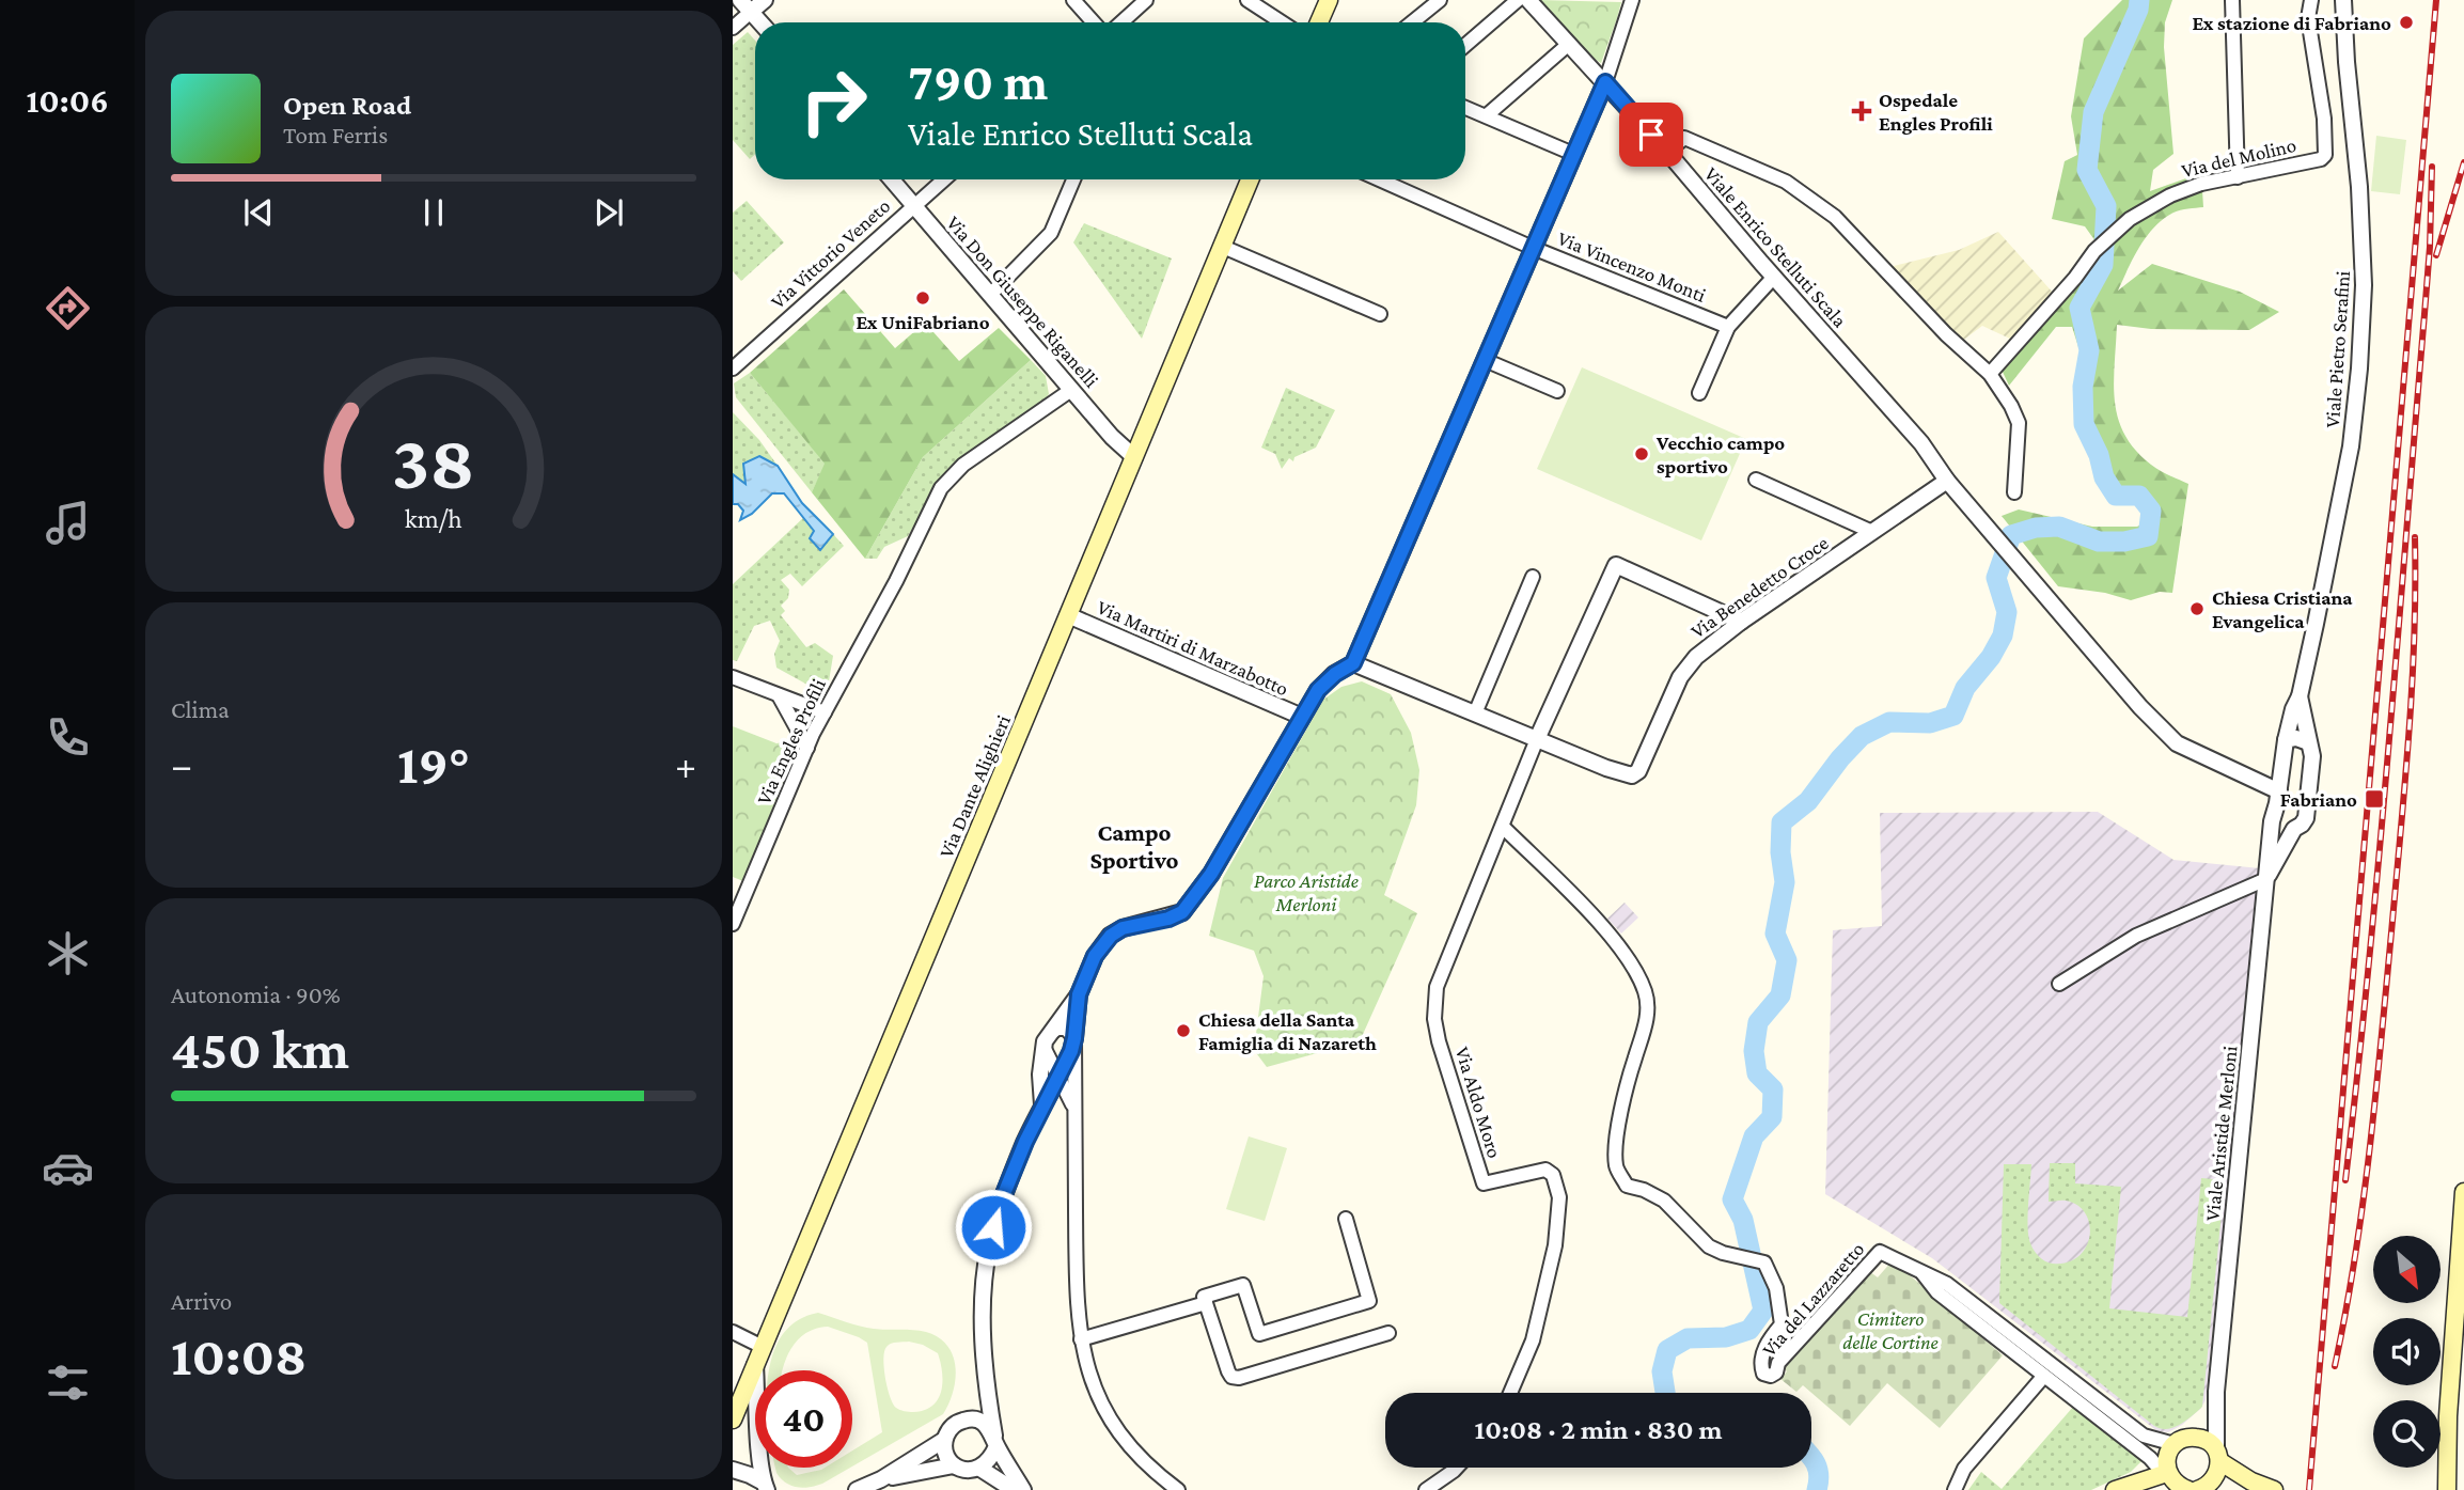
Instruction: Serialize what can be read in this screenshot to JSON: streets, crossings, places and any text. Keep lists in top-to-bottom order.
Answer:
{
  "streets": {
    "main road": ["Via Dante Alighieri"],
    "street": [
      "Via del Molino",
      "Viale Enrico Stelluti Scala",
      "Via Vittorio Veneto",
      "Via Vincenzo Monti",
      "Via Don Giuseppe Riganelli",
      "Viale Pietro Serafini",
      "Via Benedetto Croce",
      "Via Martiri di Marzabotto",
      "Via Engles Profili",
      "Via Aldo Moro",
      "Viale Aristide Merloni",
      "Via del Lazzaretto"
    ]
  },
  "crossings": [
    ["Viale Enrico Stelluti Scala", "Via Benedetto Croce"],
    ["Via Vittorio Veneto", "Via Don Giuseppe Riganelli"],
    ["Via Don Giuseppe Riganelli", "Via Engles Profili"],
    ["Via Don Giuseppe Riganelli", "Via Dante Alighieri"],
    ["Viale Pietro Serafini", "Viale Aristide Merloni"],
    ["Via Benedetto Croce", "Via Aldo Moro"],
    ["Via Martiri di Marzabotto", "Via Dante Alighieri"],
    ["Via Aldo Moro", "Via del Lazzaretto"]
  ],
  "districts": ["Campo Sportivo"],
  "parks": ["Parco Aristide Merloni", "Cimitero delle Cortine"],
  "places": {
    "other": [
      "Ex stazione di Fabriano",
      "Ex UniFabriano",
      "Vecchio campo sportivo",
      "Chiesa Cristiana Evangelica",
      "Chiesa della Santa Famiglia di Nazareth"
    ],
    "health": ["Ospedale Engles Profili"],
    "transit": ["Fabriano"]
  },
  "north": "bottom right",
  "page": {
    "tabs": "10:06",
    "turn": ["790 m", "Viale Enrico Stelluti Scala"],
    "song": ["Open Road", "Tom Ferris"],
    "tile": [
      "Clima",
      ["Autonomia · 90%", "450 km"],
      ["Arrivo", "10:08"]
    ],
    "heat": ["−", "19°", "+"],
    "limit": "40",
    "trip": "10:08 · 2 min · 830 m",
    "gauge": ["38", "km/h"]
  }
}
